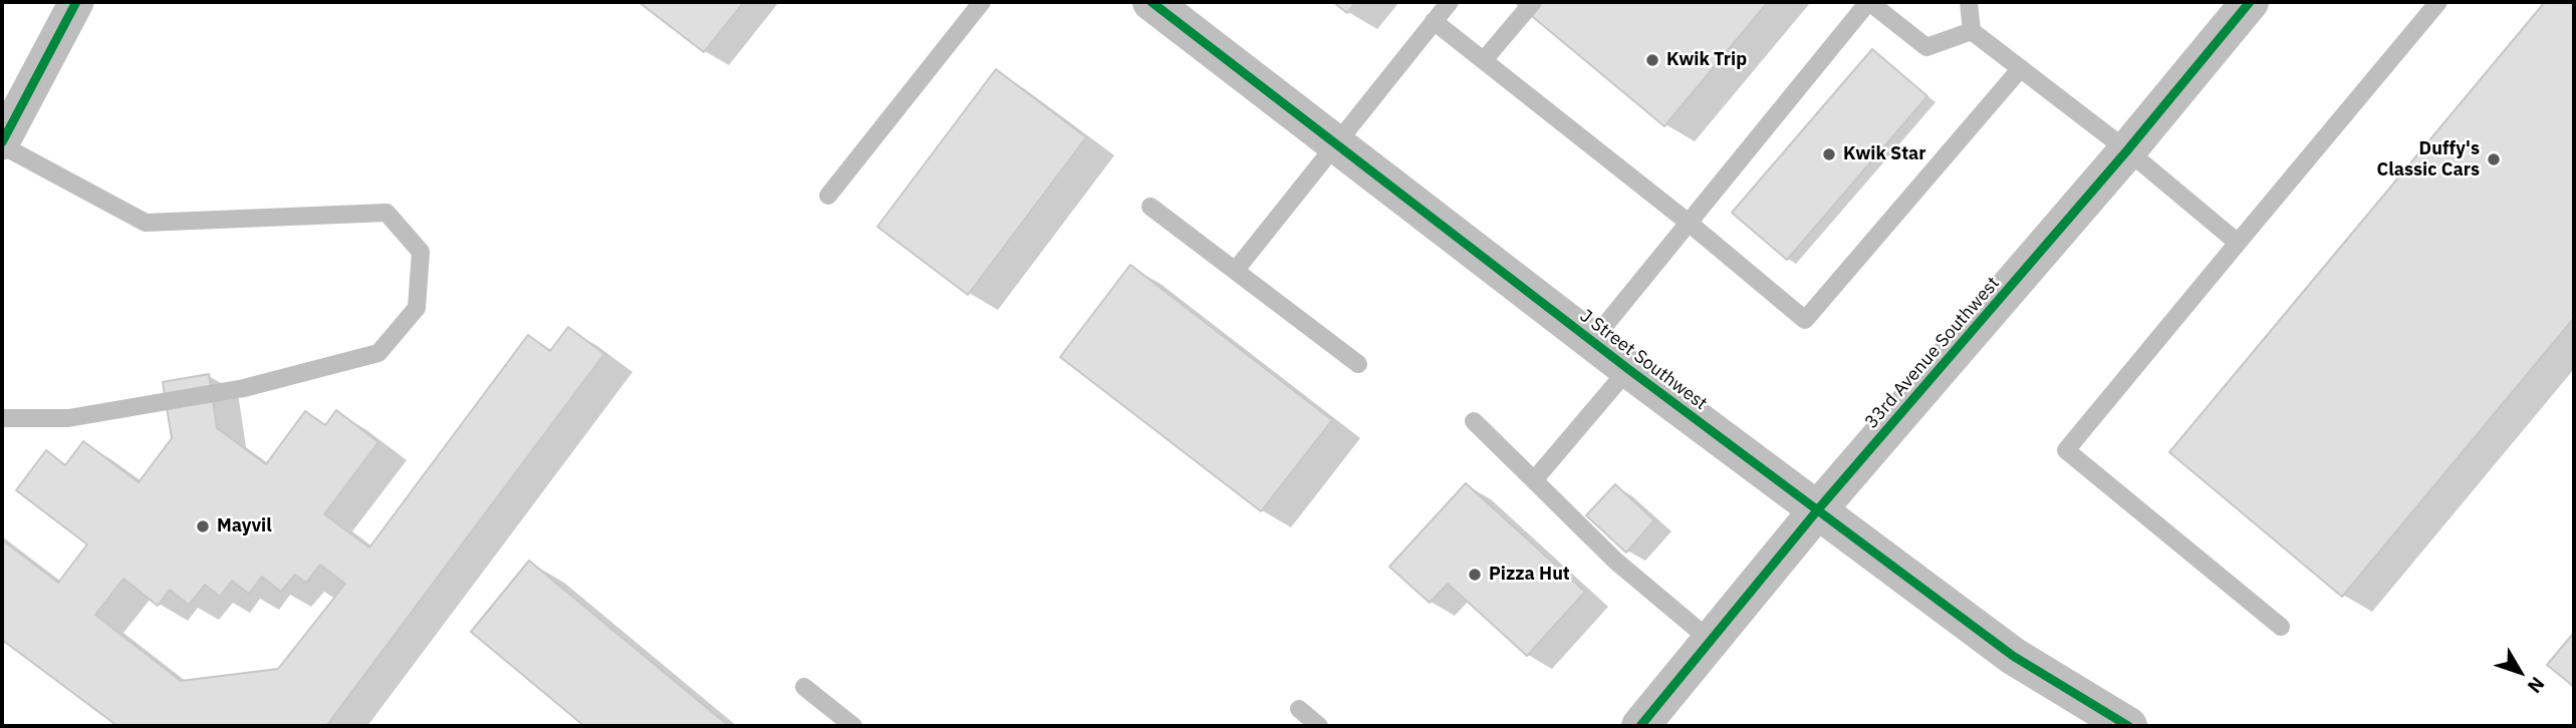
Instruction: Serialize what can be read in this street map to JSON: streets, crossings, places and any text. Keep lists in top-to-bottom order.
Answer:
{
  "streets": {
    "street": ["33rd Avenue Southwest", "J Street Southwest"]
  },
  "crossings": [
    ["33rd Avenue Southwest", "J Street Southwest"]
  ],
  "places": [
    "Kwik Trip",
    "Kwik Star",
    "Duffy's Classic Cars",
    "Mayvil",
    "Pizza Hut"
  ],
  "north": "bottom right"
}
